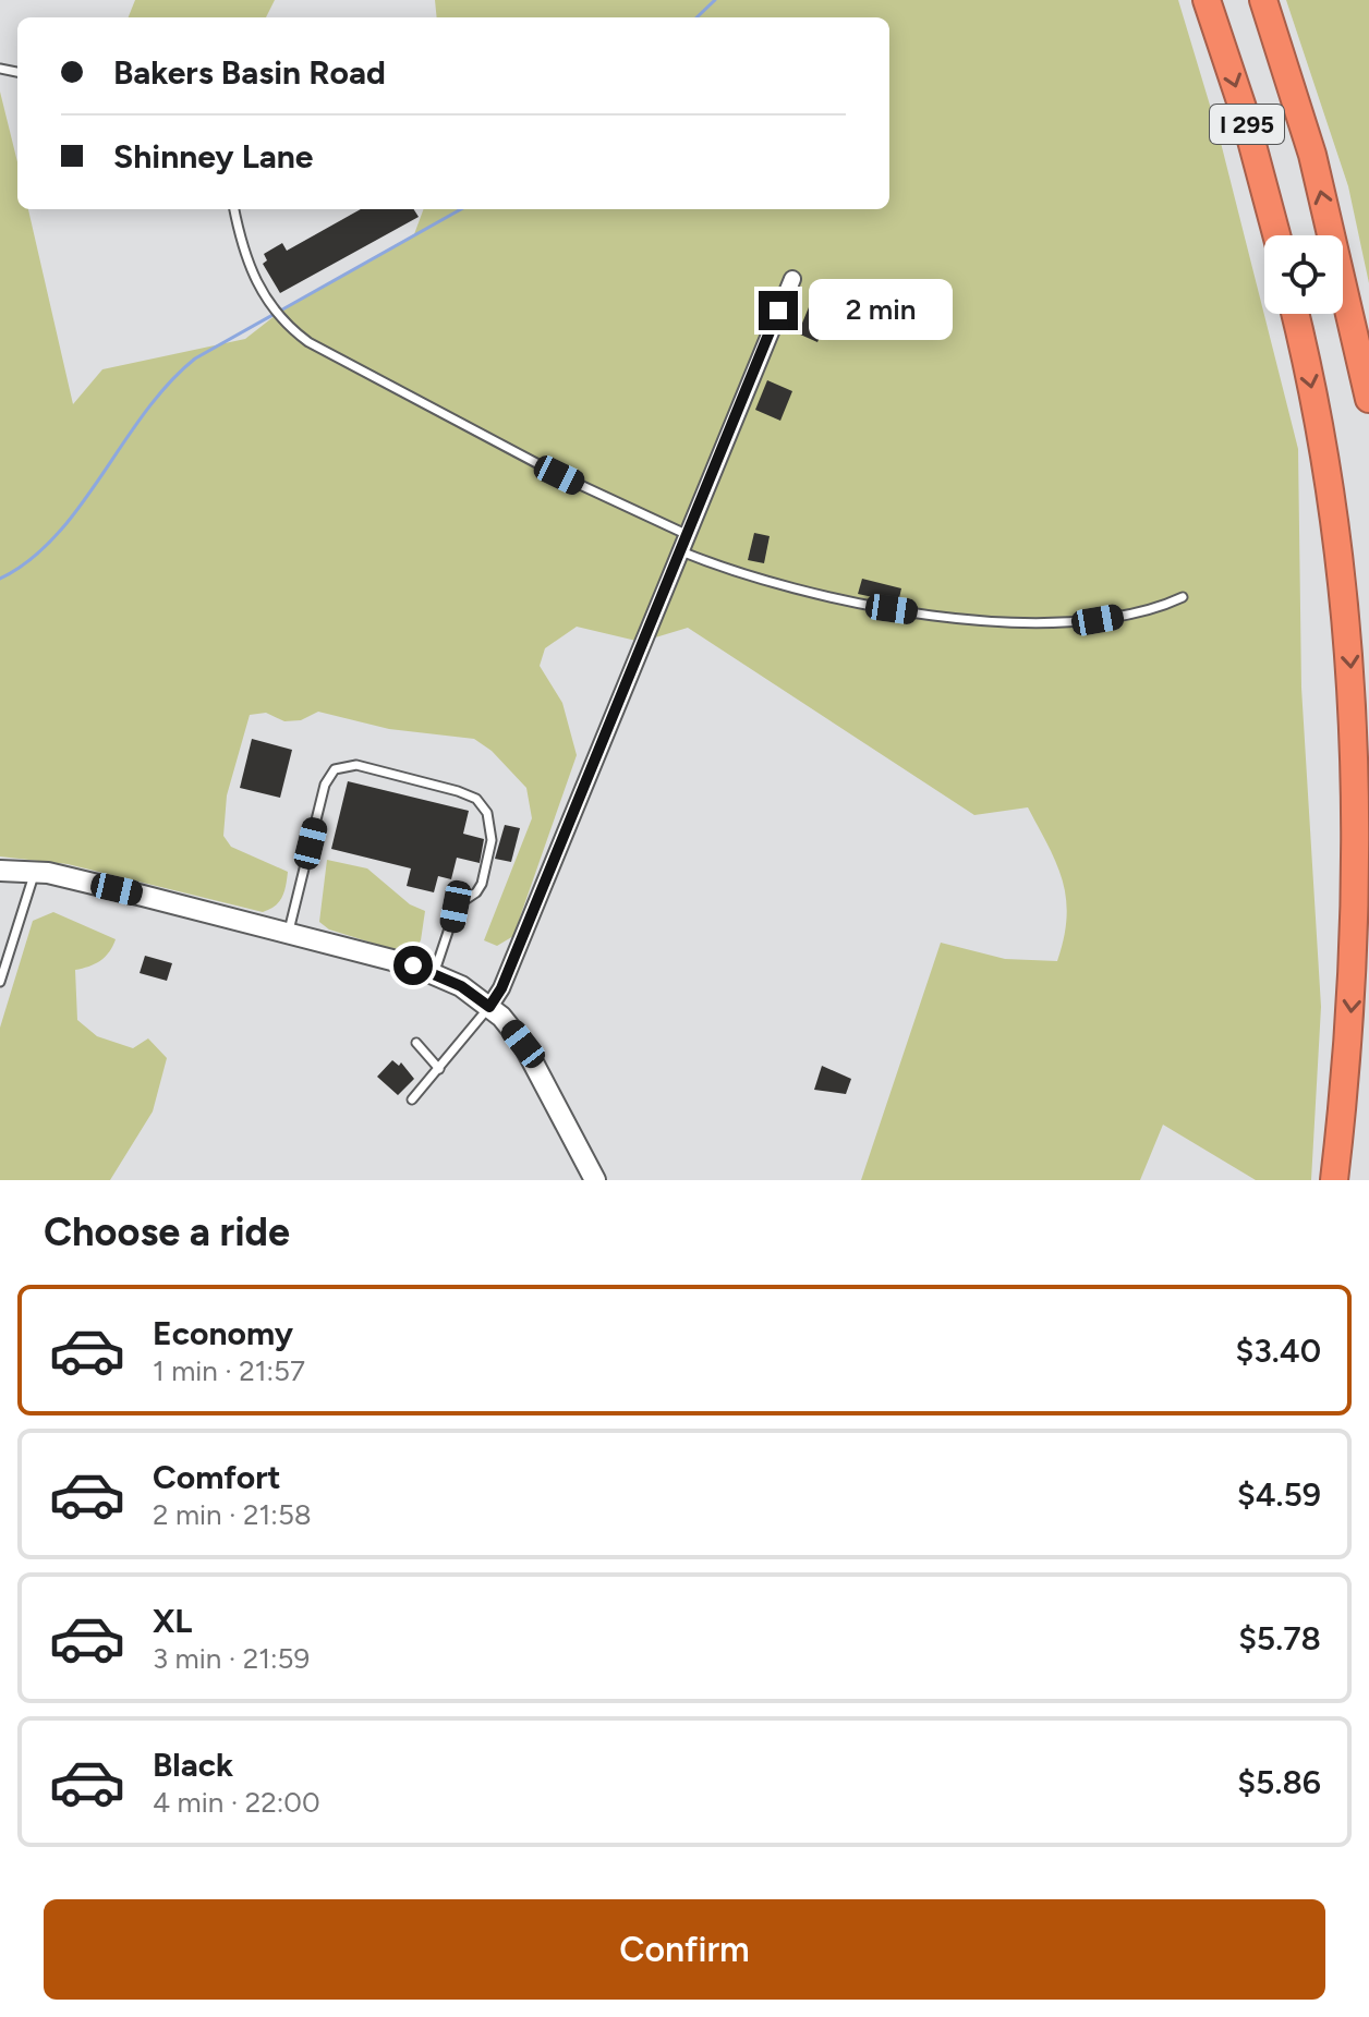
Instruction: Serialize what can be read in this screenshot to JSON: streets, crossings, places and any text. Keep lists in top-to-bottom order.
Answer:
{
  "streets": {
    "highway": ["I 295"]
  },
  "page": {
    "banner": ["Bakers Basin Road", "Shinney Lane"],
    "bubble": "2 min",
    "heading": "Choose a ride",
    "list": [
      {
        "name": "Economy",
        "note": "1 min · 21:57",
        "value": "$3.40"
      },
      {
        "name": "Comfort",
        "note": "2 min · 21:58",
        "value": "$4.59"
      },
      {
        "name": "XL",
        "note": "3 min · 21:59",
        "value": "$5.78"
      },
      {
        "name": "Black",
        "note": "4 min · 22:00",
        "value": "$5.86"
      }
    ],
    "buttons": "Confirm"
  }
}
